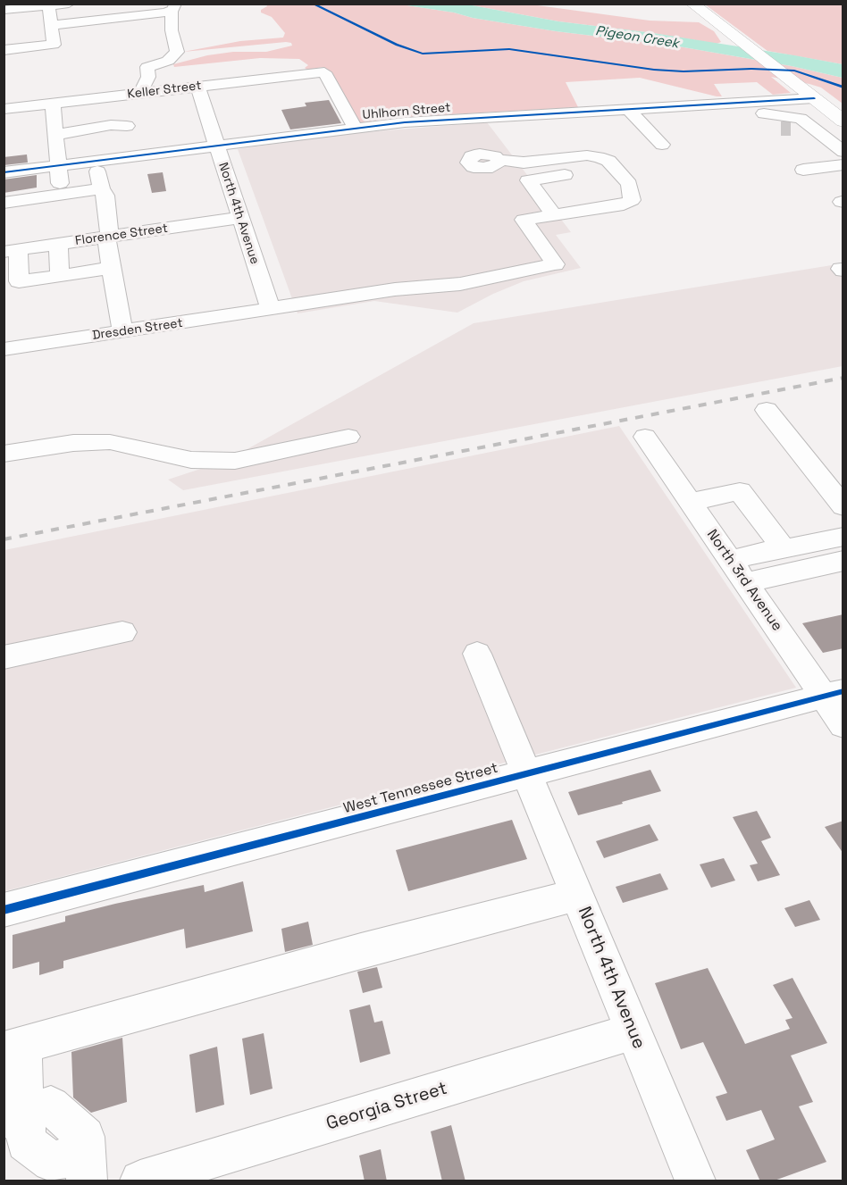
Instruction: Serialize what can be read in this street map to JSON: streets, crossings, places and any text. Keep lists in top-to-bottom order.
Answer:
{
  "streets": {
    "street": [
      "Keller Street",
      "Uhlhorn Street",
      "North 4th Avenue",
      "Florence Street",
      "Dresden Street",
      "North 3rd Avenue",
      "West Tennessee Street",
      "Georgia Street"
    ]
  },
  "crossings": [
    ["Keller Street", "Uhlhorn Street"],
    ["Keller Street", "North 4th Avenue"],
    ["Uhlhorn Street", "North 4th Avenue"],
    ["North 4th Avenue", "Florence Street"],
    ["North 4th Avenue", "Dresden Street"],
    ["North 4th Avenue", "West Tennessee Street"],
    ["North 4th Avenue", "Georgia Street"],
    ["North 3rd Avenue", "West Tennessee Street"]
  ],
  "water": ["Pigeon Creek"]
}
